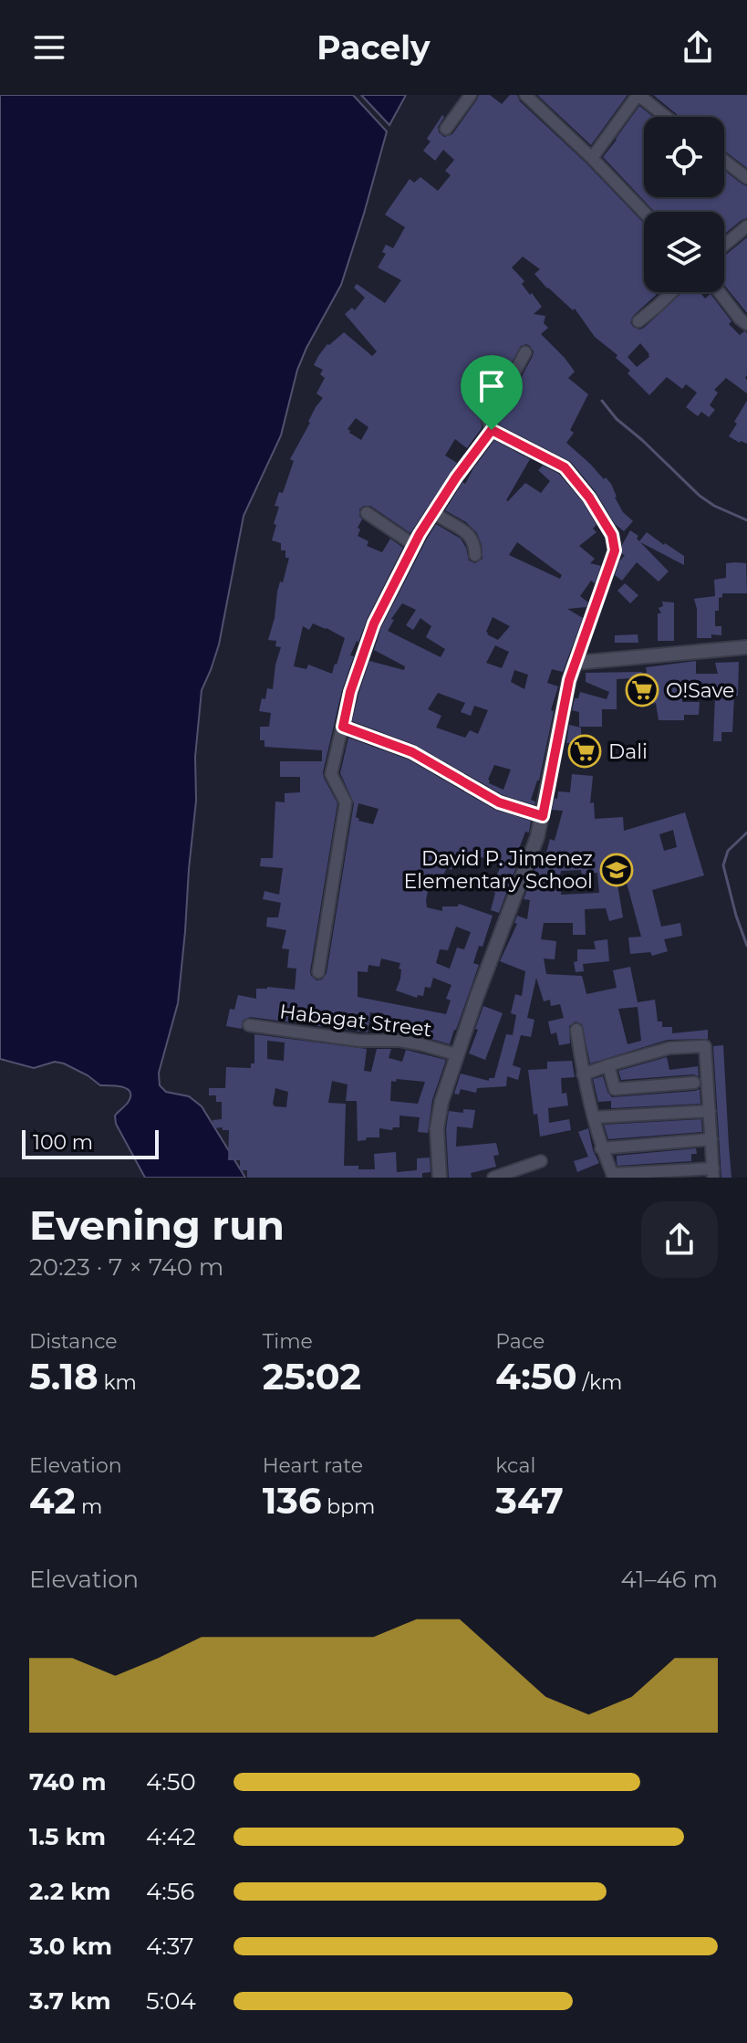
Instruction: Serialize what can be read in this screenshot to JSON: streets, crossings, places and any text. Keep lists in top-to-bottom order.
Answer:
{
  "streets": {
    "street": ["Habagat Street"]
  },
  "places": {
    "supermarket": ["O!Save", "Dali"],
    "school or university": ["David P. Jimenez Elementary School"]
  },
  "scale_bar": "100 m",
  "page": {
    "header": "Pacely",
    "scale": "100 m",
    "heading": ["Evening run", "20:23 · 7 × 740 m"],
    "stats": [
      ["Distance", "5.18 km"],
      ["Time", "25:02"],
      ["Pace", "4:50 /km"],
      ["Elevation", "42 m"],
      ["Heart rate", "136 bpm"],
      ["kcal", "347"]
    ],
    "chart": ["Elevation", "41–46 m"],
    "list": [
      {
        "name": "740 m",
        "note": "4:50"
      },
      {
        "name": "1.5 km",
        "note": "4:42"
      },
      {
        "name": "2.2 km",
        "note": "4:56"
      },
      {
        "name": "3.0 km",
        "note": "4:37"
      },
      {
        "name": "3.7 km",
        "note": "5:04"
      }
    ]
  }
}
